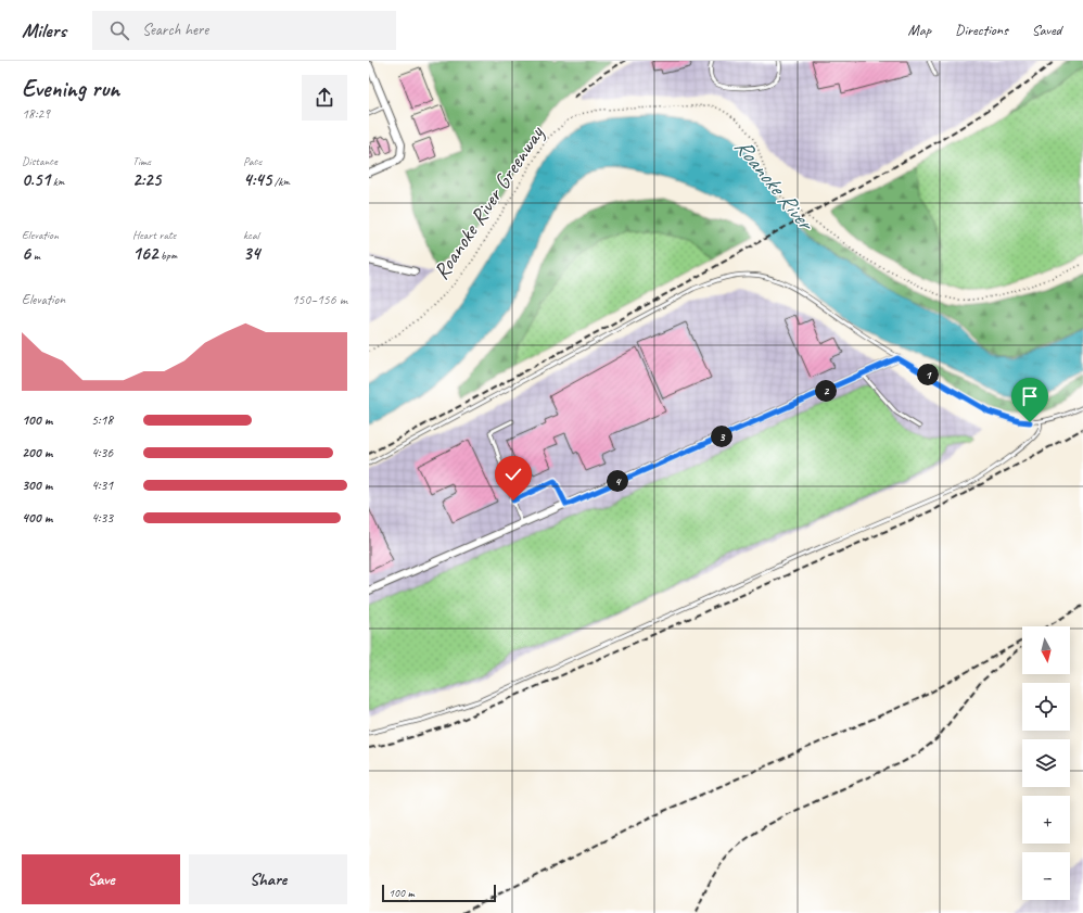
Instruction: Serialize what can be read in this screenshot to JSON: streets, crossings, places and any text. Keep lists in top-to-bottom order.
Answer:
{
  "streets": {
    "path": ["Roanoke River Greenway"]
  },
  "water": ["Roanoke River"],
  "scale_bar": "100 m",
  "north": "bottom",
  "page": {
    "header": "Milers",
    "search": "Search here",
    "nav": ["Map", "Directions", "Saved"],
    "heading": ["Evening run", "18:29"],
    "stats": [
      ["Distance", "0.51 km"],
      ["Time", "2:25"],
      ["Pace", "4:45 /km"],
      ["Elevation", "6 m"],
      ["Heart rate", "162 bpm"],
      ["kcal", "34"]
    ],
    "chart": ["Elevation", "150–156 m"],
    "pins": [
      "1",
      "2",
      "3",
      "4"
    ],
    "list": [
      {
        "name": "100 m",
        "note": "5:18"
      },
      {
        "name": "200 m",
        "note": "4:36"
      },
      {
        "name": "300 m",
        "note": "4:31"
      },
      {
        "name": "400 m",
        "note": "4:33"
      }
    ],
    "map_buttons": ["+", "−"],
    "buttons": ["Save", "Share"],
    "scale": "100 m"
  }
}
